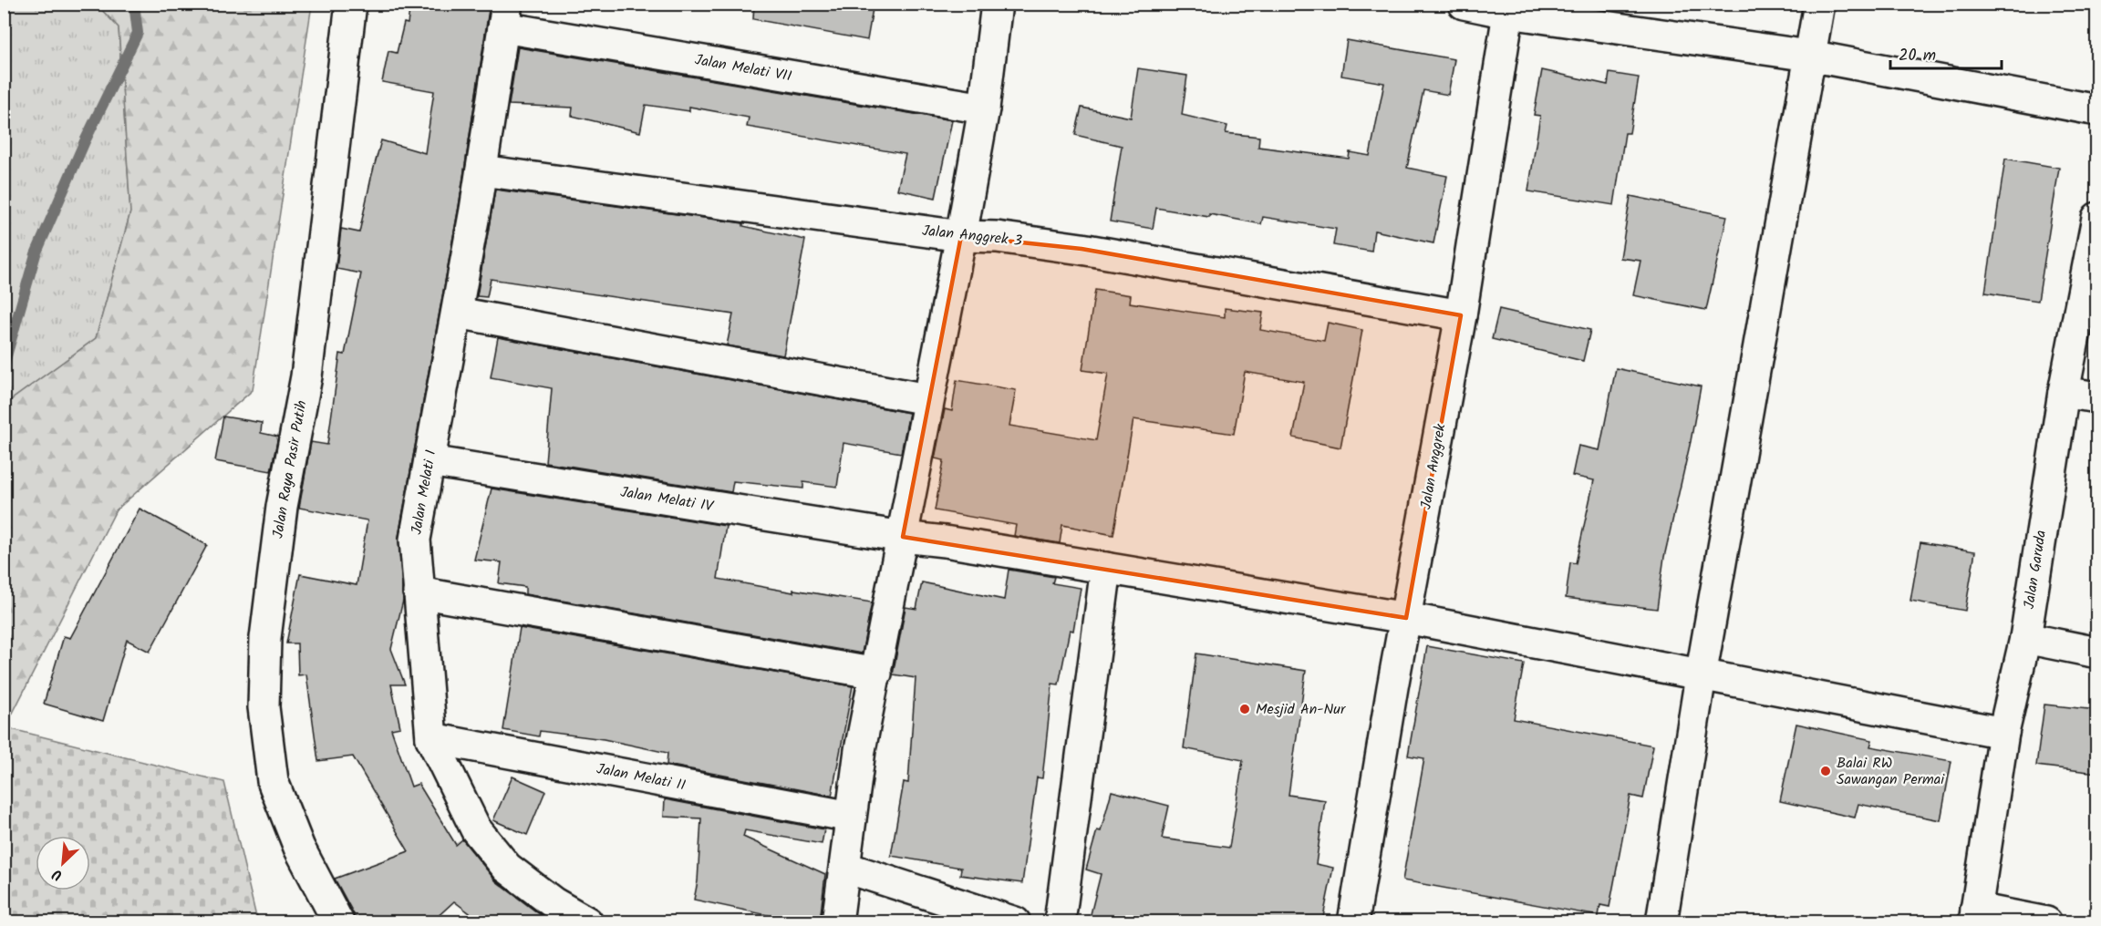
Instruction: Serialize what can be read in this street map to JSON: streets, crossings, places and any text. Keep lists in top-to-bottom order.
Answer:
{
  "streets": {
    "street": [
      "Jalan Melati VII",
      "Jalan Anggrek 3",
      "Jalan Anggrek",
      "Jalan Raya Pasir Putih",
      "Jalan Melati I",
      "Jalan Melati IV",
      "Jalan Garuda",
      "Jalan Melati II"
    ]
  },
  "crossings": [
    ["Jalan Melati VII", "Jalan Melati I"],
    ["Jalan Anggrek 3", "Jalan Anggrek"],
    ["Jalan Anggrek 3", "Jalan Melati I"],
    ["Jalan Anggrek", "Jalan Melati IV"],
    ["Jalan Melati I", "Jalan Melati IV"],
    ["Jalan Melati I", "Jalan Melati II"],
    ["Jalan Melati IV", "Jalan Garuda"]
  ],
  "places": ["Mesjid An-Nur", "Balai RW Sawangan Permai"],
  "scale_bar": "20 m",
  "north": "bottom left"
}
